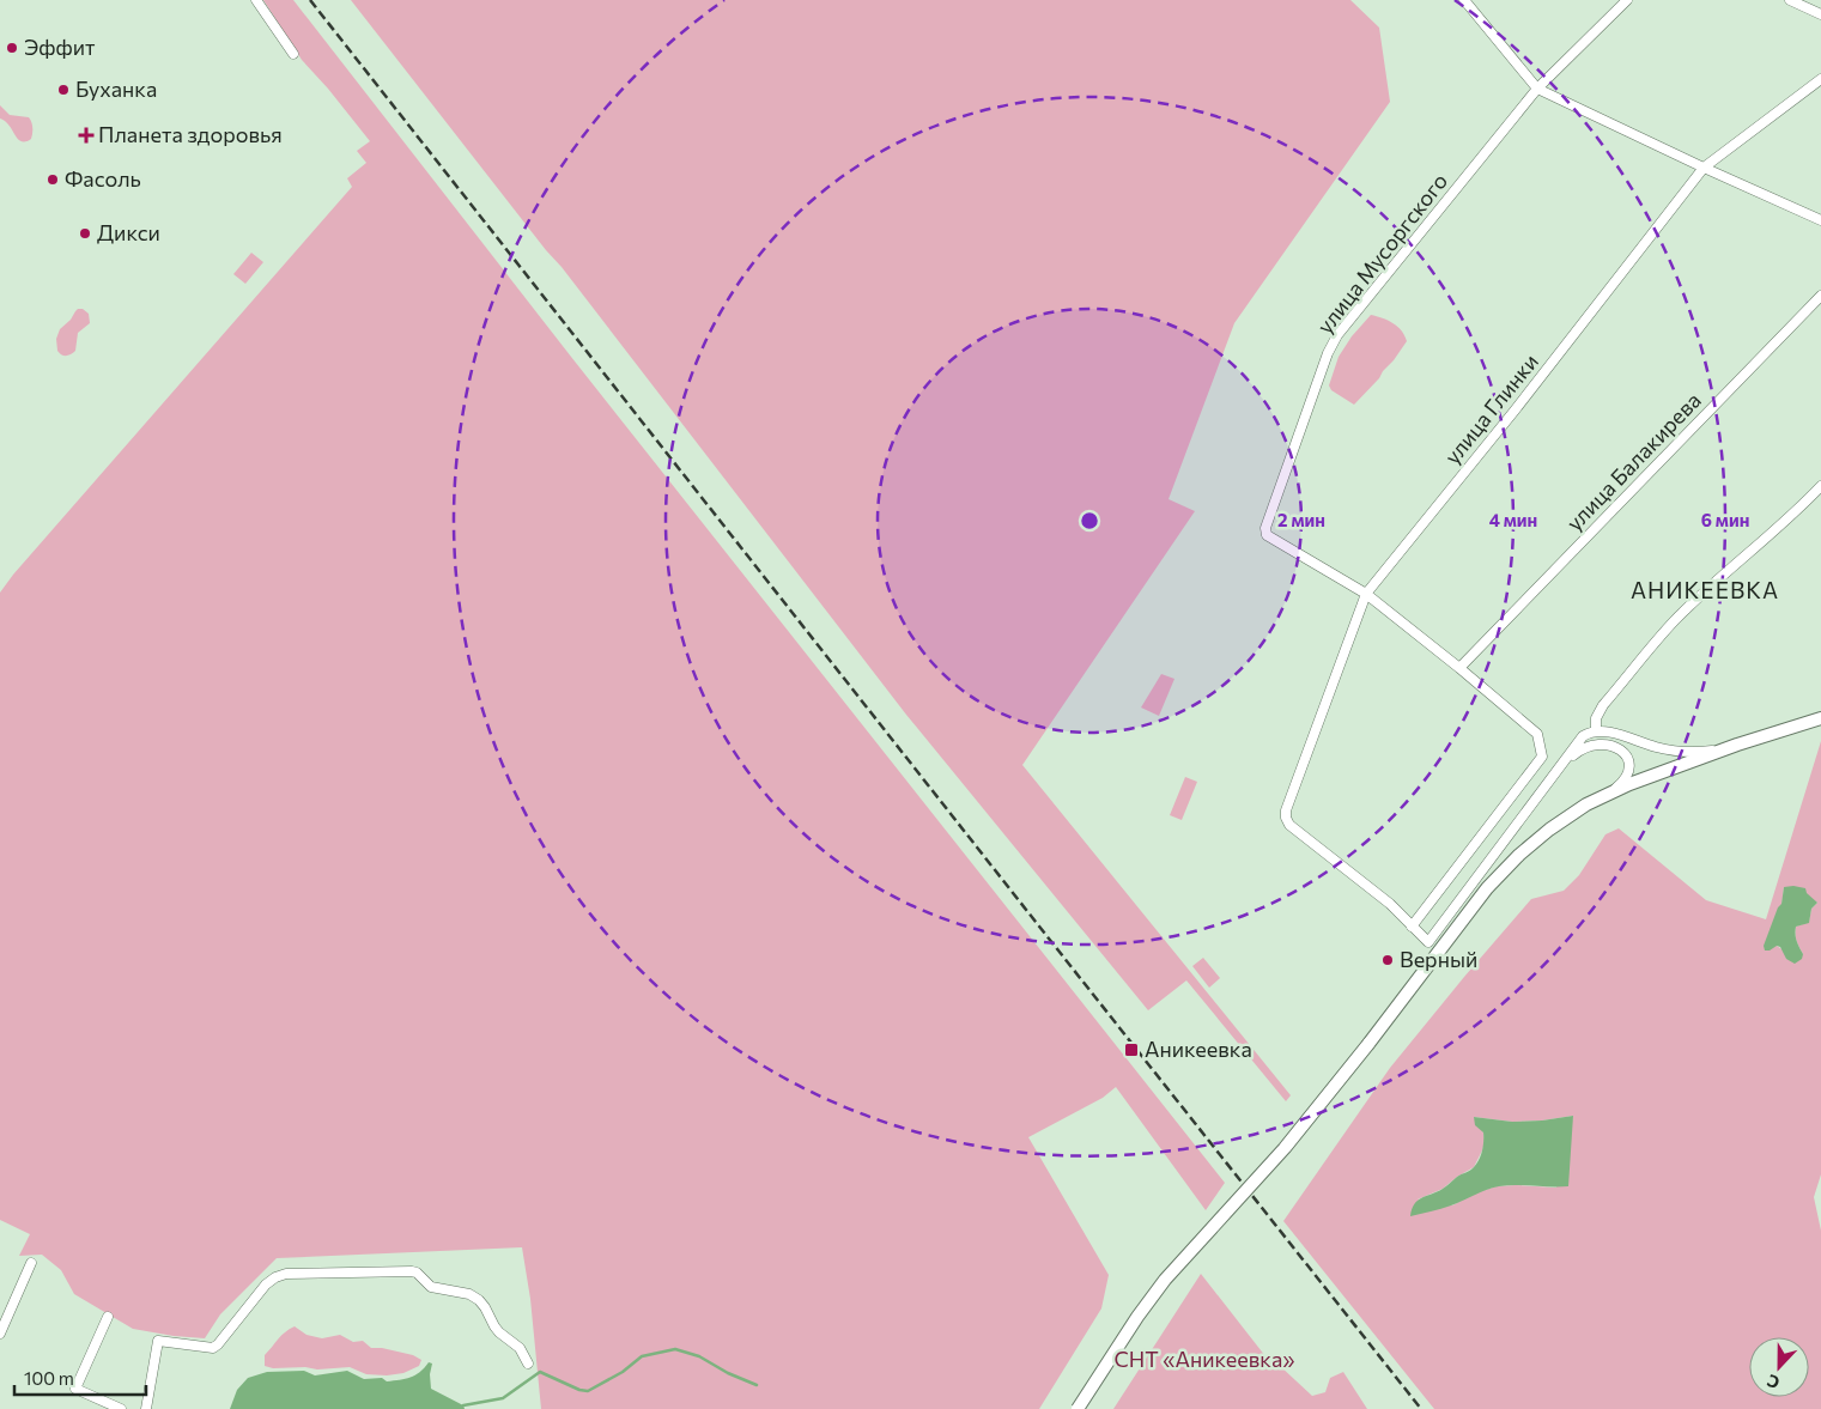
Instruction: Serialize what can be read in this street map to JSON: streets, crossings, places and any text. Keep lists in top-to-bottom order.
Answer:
{
  "streets": {
    "street": ["улица Мусоргского", "улица Глинки", "улица Балакирева"]
  },
  "crossings": [
    ["улица Мусоргского", "улица Глинки"]
  ],
  "districts": ["АНИКЕЕВКА"],
  "parks": ["СНТ «Аникеевка»"],
  "places": {
    "other": [
      "Эффит",
      "Буханка",
      "Фасоль",
      "Дикси",
      "Верный"
    ],
    "health": ["Планета здоровья"],
    "transit": ["Аникеевка"]
  },
  "scale_bar": "100 m",
  "north": "bottom",
  "rings": ["2 мин", "4 мин", "6 мин"]
}
